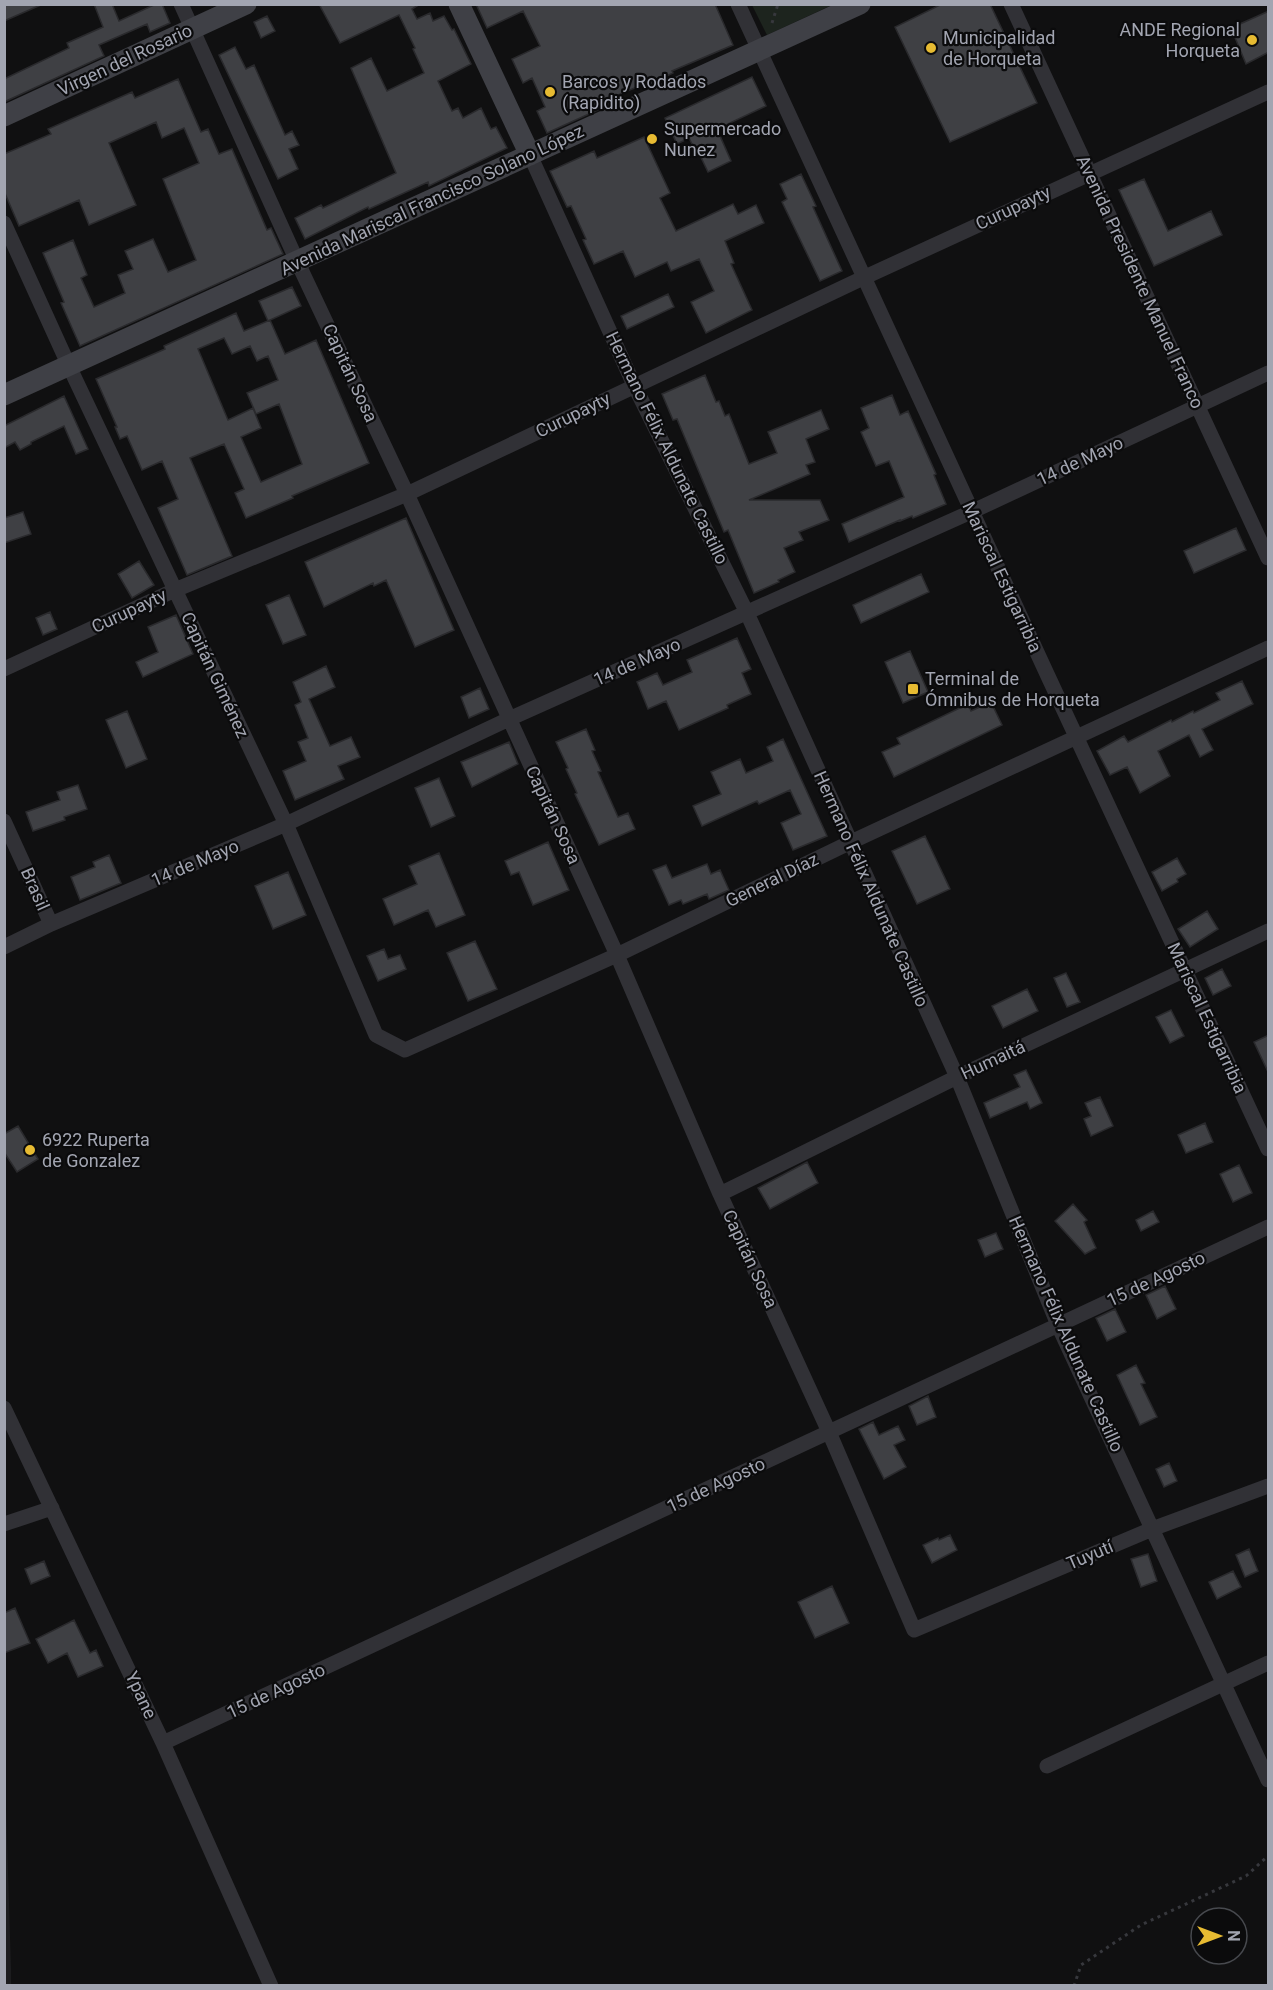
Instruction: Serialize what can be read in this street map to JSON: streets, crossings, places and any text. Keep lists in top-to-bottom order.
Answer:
{
  "streets": {
    "main road": ["Virgen del Rosario", "Avenida Mariscal Francisco Solano López", "Hermano Félix Aldunate Castillo"],
    "street": [
      "Curupayty",
      "Avenida Presidente Manuel Franco",
      "Capitán Sosa",
      "14 de Mayo",
      "Mariscal Estigarribia",
      "Capitán Giménez",
      "General Díaz",
      "Brasil",
      "Humaitá",
      "15 de Agosto",
      "Tuyutí",
      "Ypane"
    ]
  },
  "crossings": [
    ["Virgen del Rosario", "Capitán Sosa"],
    ["Avenida Mariscal Francisco Solano López", "Capitán Sosa"],
    ["Avenida Mariscal Francisco Solano López", "Hermano Félix Aldunate Castillo"],
    ["Avenida Mariscal Francisco Solano López", "Mariscal Estigarribia"],
    ["Avenida Mariscal Francisco Solano López", "Capitán Giménez"],
    ["Curupayty", "Avenida Presidente Manuel Franco"],
    ["Curupayty", "Capitán Sosa"],
    ["Curupayty", "Hermano Félix Aldunate Castillo"],
    ["Curupayty", "Mariscal Estigarribia"],
    ["Curupayty", "Capitán Giménez"],
    ["Avenida Presidente Manuel Franco", "14 de Mayo"],
    ["Capitán Sosa", "14 de Mayo"],
    ["Capitán Sosa", "General Díaz"],
    ["Capitán Sosa", "Humaitá"],
    ["Capitán Sosa", "15 de Agosto"],
    ["Capitán Sosa", "Tuyutí"],
    ["Hermano Félix Aldunate Castillo", "14 de Mayo"],
    ["Hermano Félix Aldunate Castillo", "General Díaz"],
    ["Hermano Félix Aldunate Castillo", "Humaitá"],
    ["Hermano Félix Aldunate Castillo", "15 de Agosto"],
    ["Hermano Félix Aldunate Castillo", "Tuyutí"],
    ["14 de Mayo", "Mariscal Estigarribia"],
    ["14 de Mayo", "Capitán Giménez"],
    ["14 de Mayo", "Brasil"],
    ["Mariscal Estigarribia", "General Díaz"],
    ["Mariscal Estigarribia", "Humaitá"],
    ["Capitán Giménez", "General Díaz"],
    ["15 de Agosto", "Ypane"]
  ],
  "places": {
    "other": [
      "ANDE Regional Horqueta",
      "Municipalidad de Horqueta",
      "Barcos y Rodados (Rapidito)",
      "Supermercado Nunez",
      "6922 Ruperta de Gonzalez"
    ],
    "transit": ["Terminal de Ómnibus de Horqueta"]
  },
  "north": "right"
}
